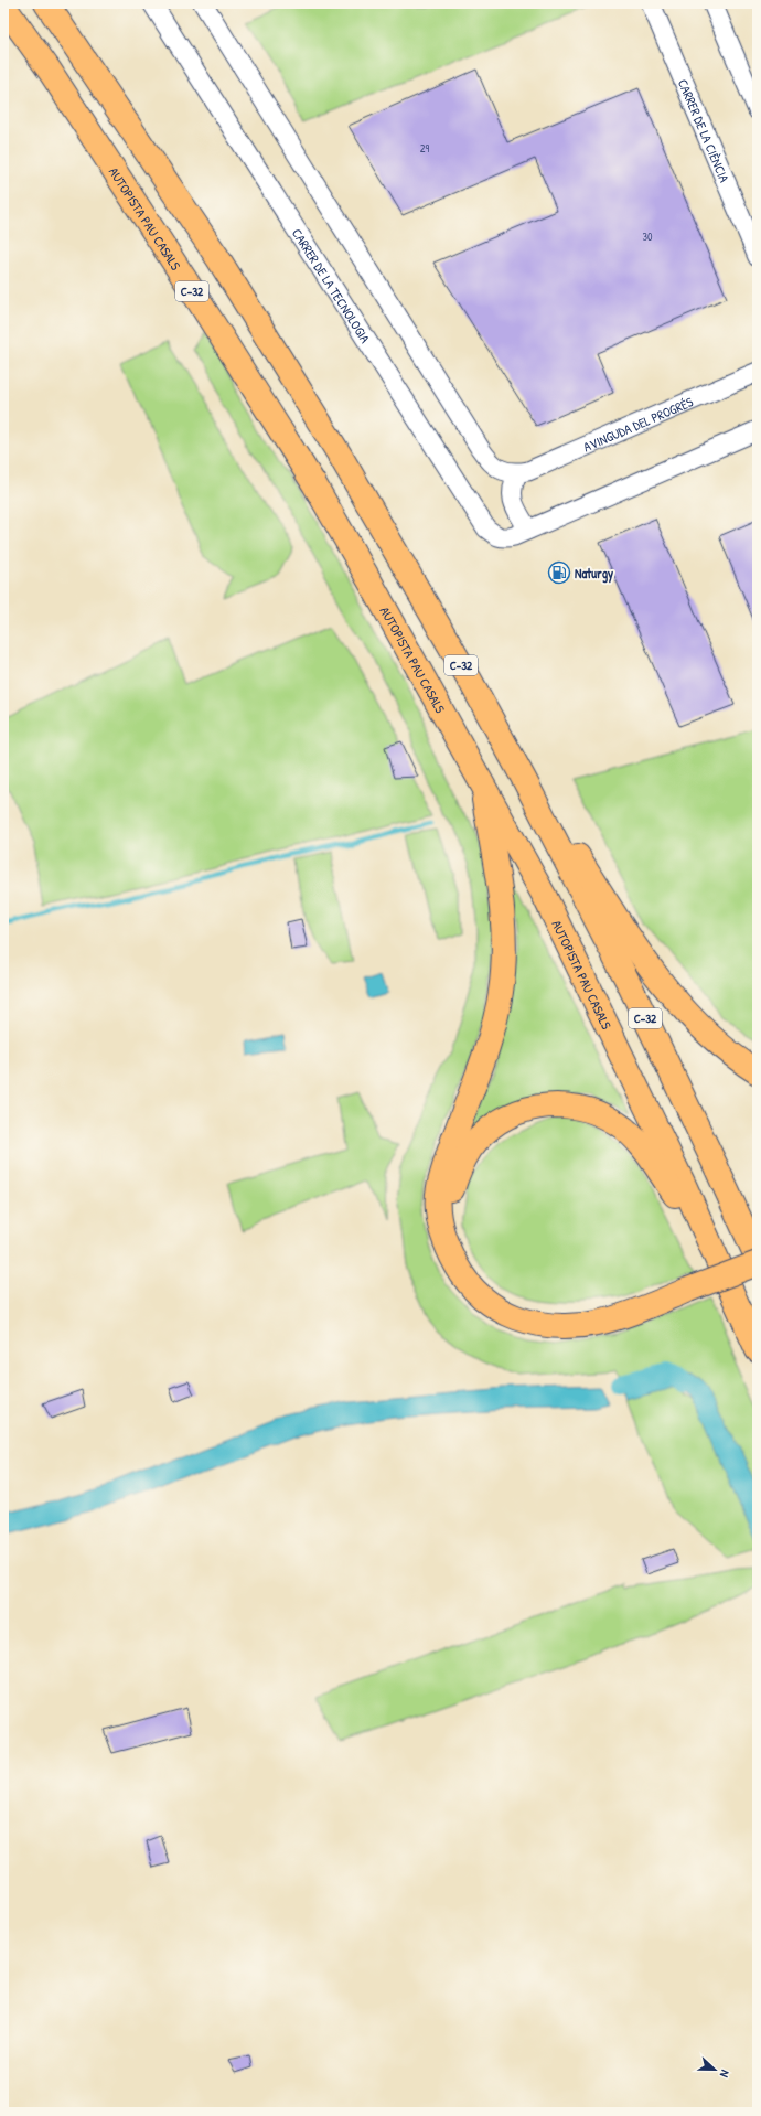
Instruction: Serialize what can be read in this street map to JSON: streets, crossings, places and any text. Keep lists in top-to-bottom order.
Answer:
{
  "streets": {
    "highway": ["AUTOPISTA PAU CASALS", "C-32"],
    "street": ["CARRER DE LA CIÈNCIA", "CARRER DE LA TECNOLOGIA", "AVINGUDA DEL PROGRÉS"]
  },
  "places": {
    "fuel station": ["Naturgy"]
  },
  "house_numbers": ["29", "30"],
  "north": "right"
}
